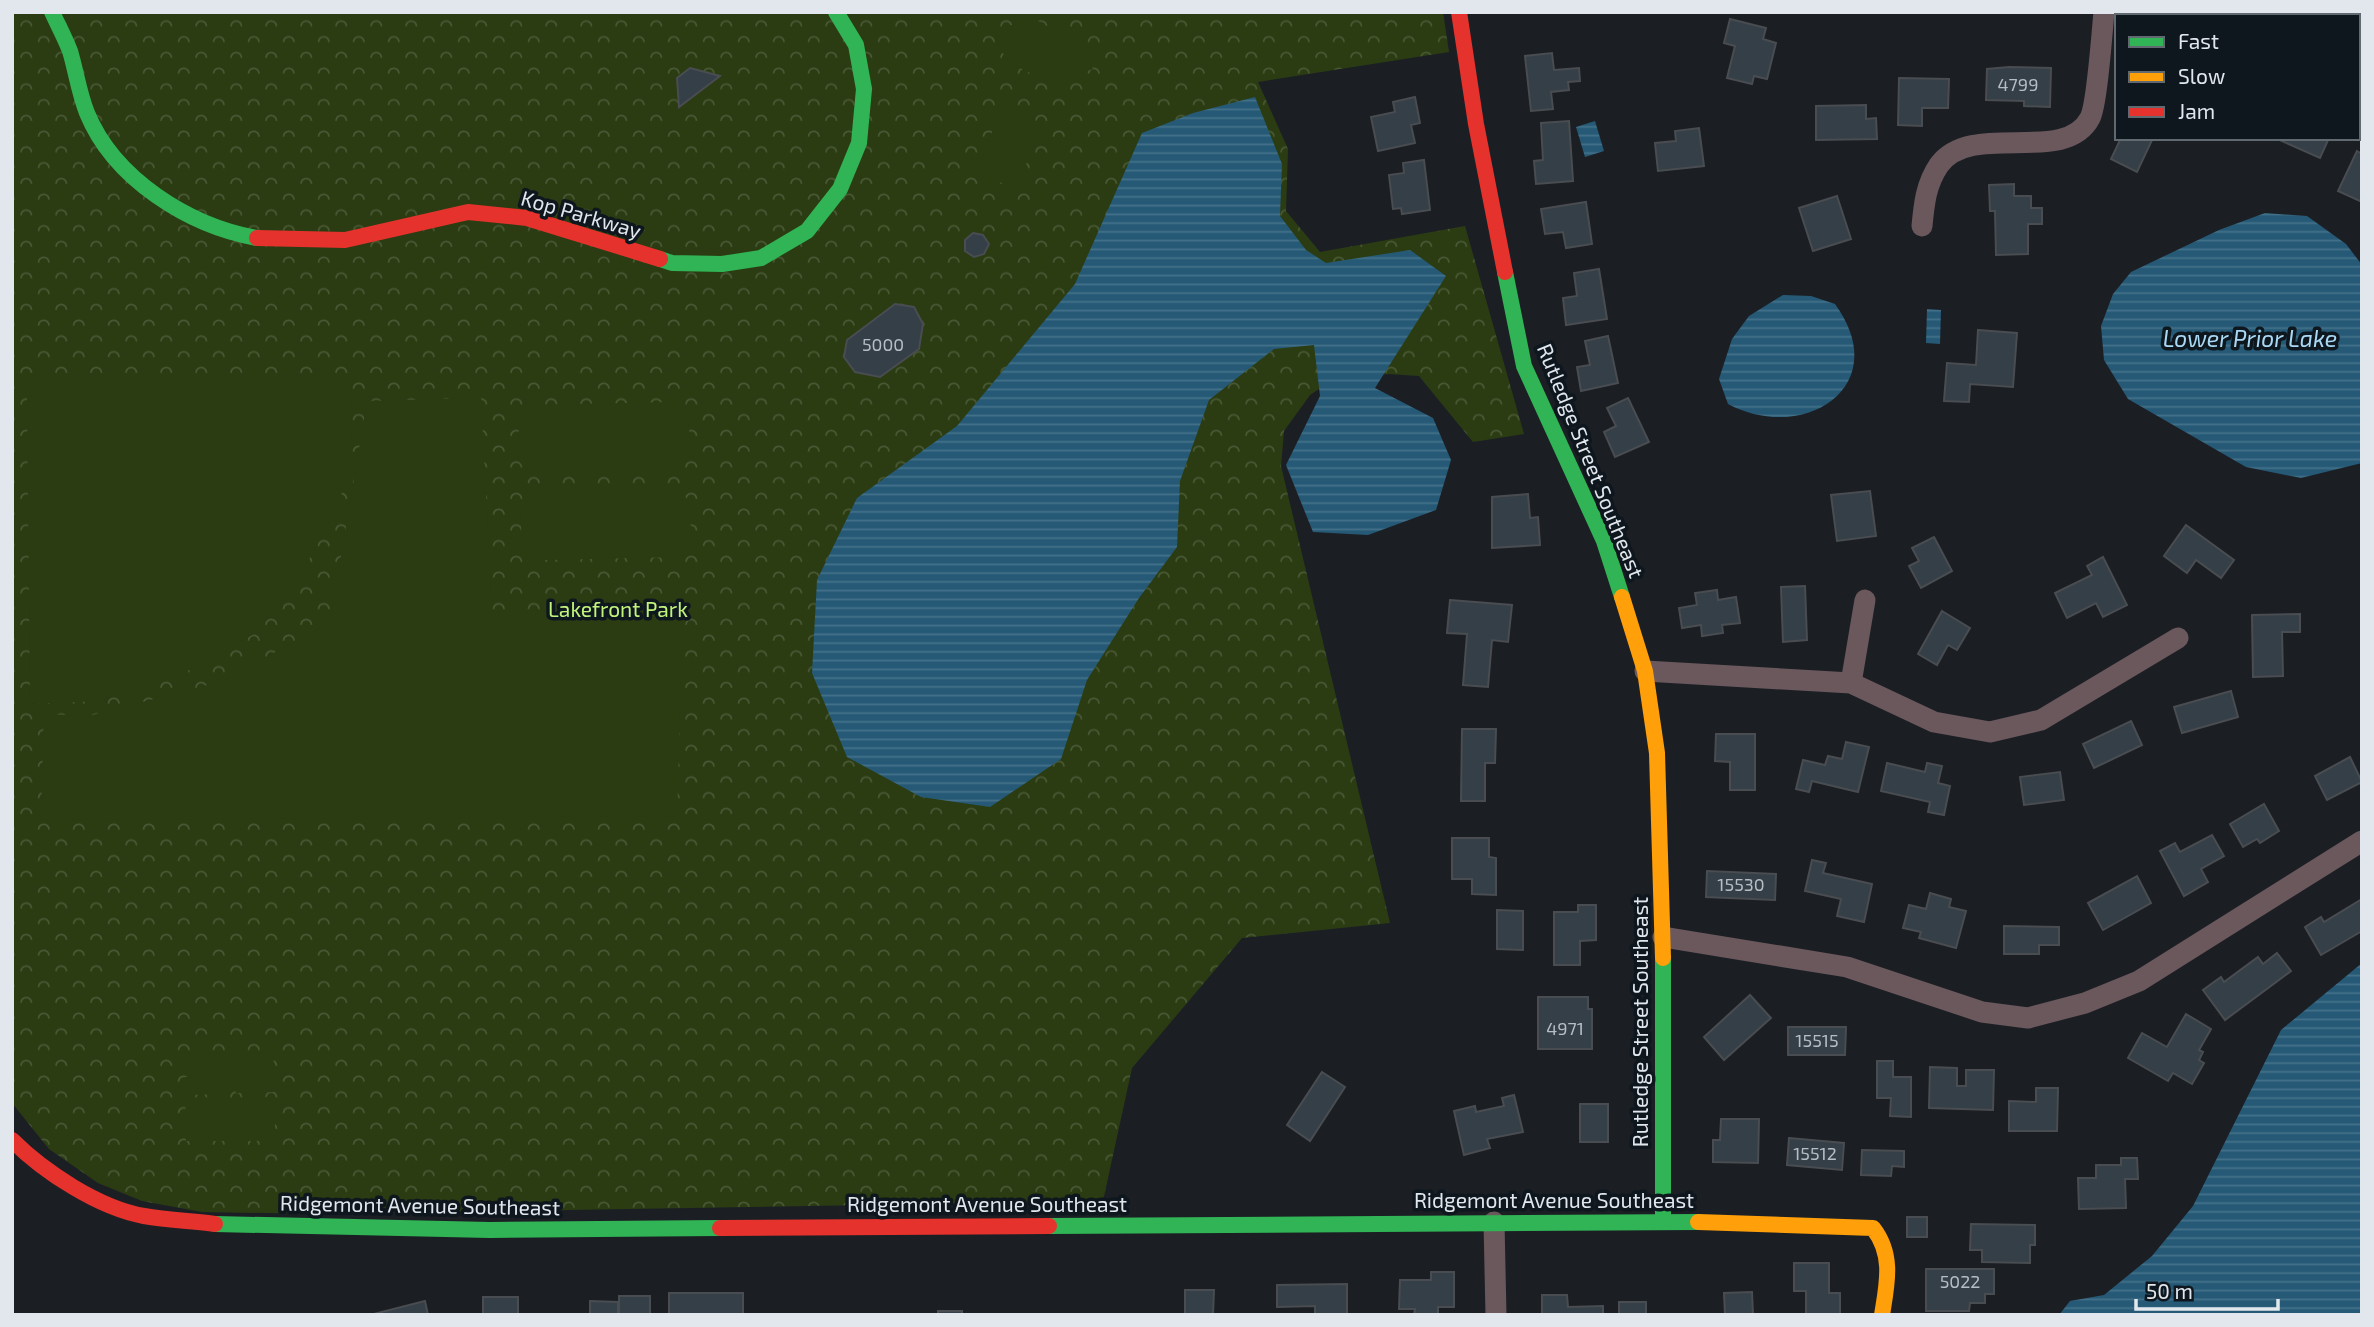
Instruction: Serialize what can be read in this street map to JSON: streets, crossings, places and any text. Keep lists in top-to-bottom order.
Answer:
{
  "streets": {
    "street": ["Kop Parkway", "Rutledge Street Southeast", "Ridgemont Avenue Southeast"]
  },
  "crossings": [
    ["Rutledge Street Southeast", "Ridgemont Avenue Southeast"]
  ],
  "water": ["Lower Prior Lake"],
  "parks": ["Lakefront Park"],
  "house_numbers": [
    "4799",
    "5000",
    "15530",
    "4971",
    "15515",
    "15512",
    "5022"
  ],
  "legend": ["Fast", "Slow", "Jam"],
  "scale_bar": "50 m"
}
